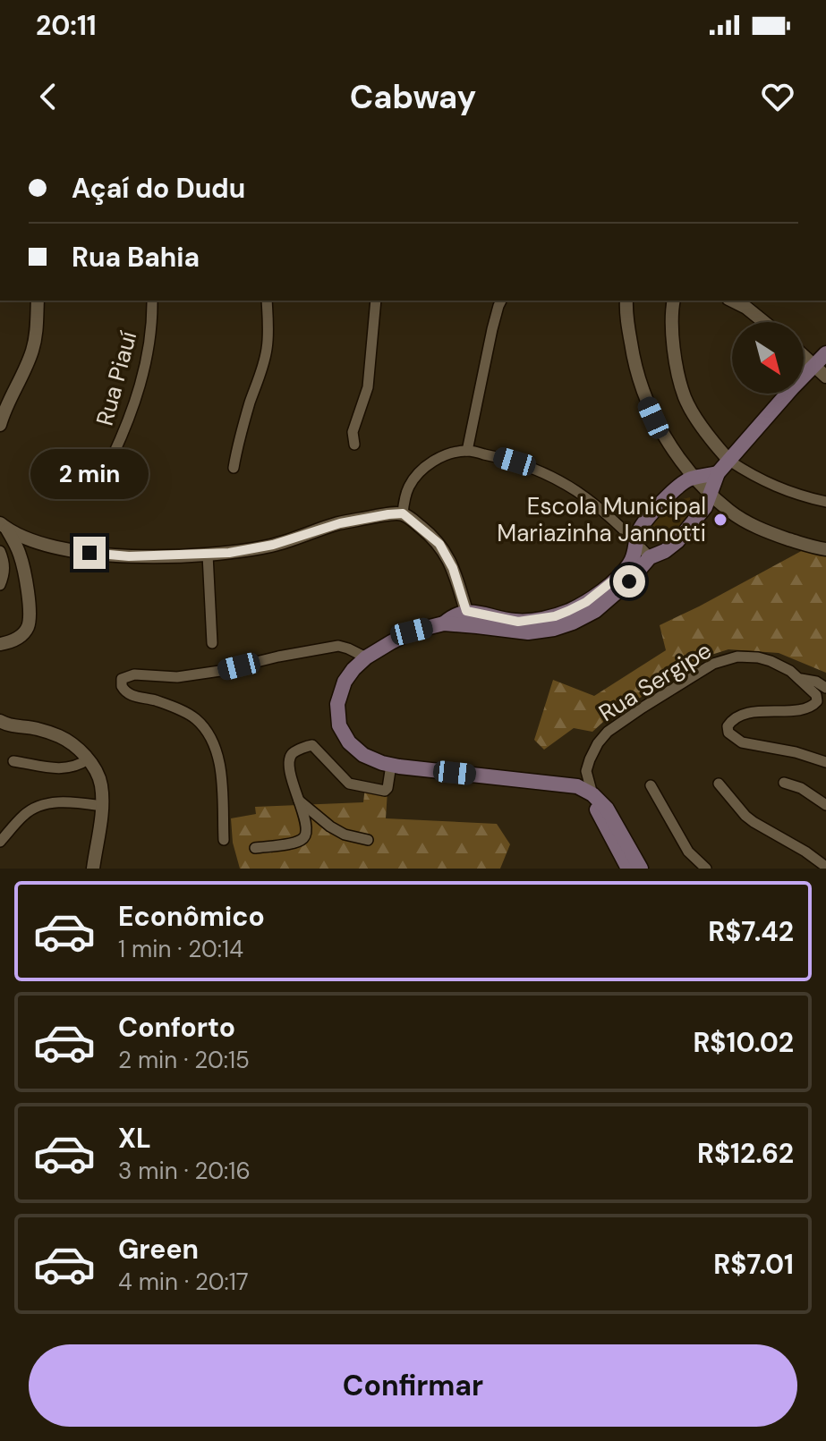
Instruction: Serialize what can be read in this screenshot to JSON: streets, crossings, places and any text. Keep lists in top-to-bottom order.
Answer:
{
  "streets": {
    "street": ["Rua Piauí", "Rua Sergipe"]
  },
  "places": ["Escola Municipal Mariazinha Jannotti"],
  "north": "bottom right",
  "page": {
    "status": "20:11",
    "header": "Cabway",
    "banner": ["Açaí do Dudu", "Rua Bahia"],
    "bubble": "2 min",
    "list": [
      {
        "name": "Econômico",
        "note": "1 min · 20:14",
        "value": "R$7.42"
      },
      {
        "name": "Conforto",
        "note": "2 min · 20:15",
        "value": "R$10.02"
      },
      {
        "name": "XL",
        "note": "3 min · 20:16",
        "value": "R$12.62"
      },
      {
        "name": "Green",
        "note": "4 min · 20:17",
        "value": "R$7.01"
      }
    ],
    "buttons": "Confirmar"
  }
}
